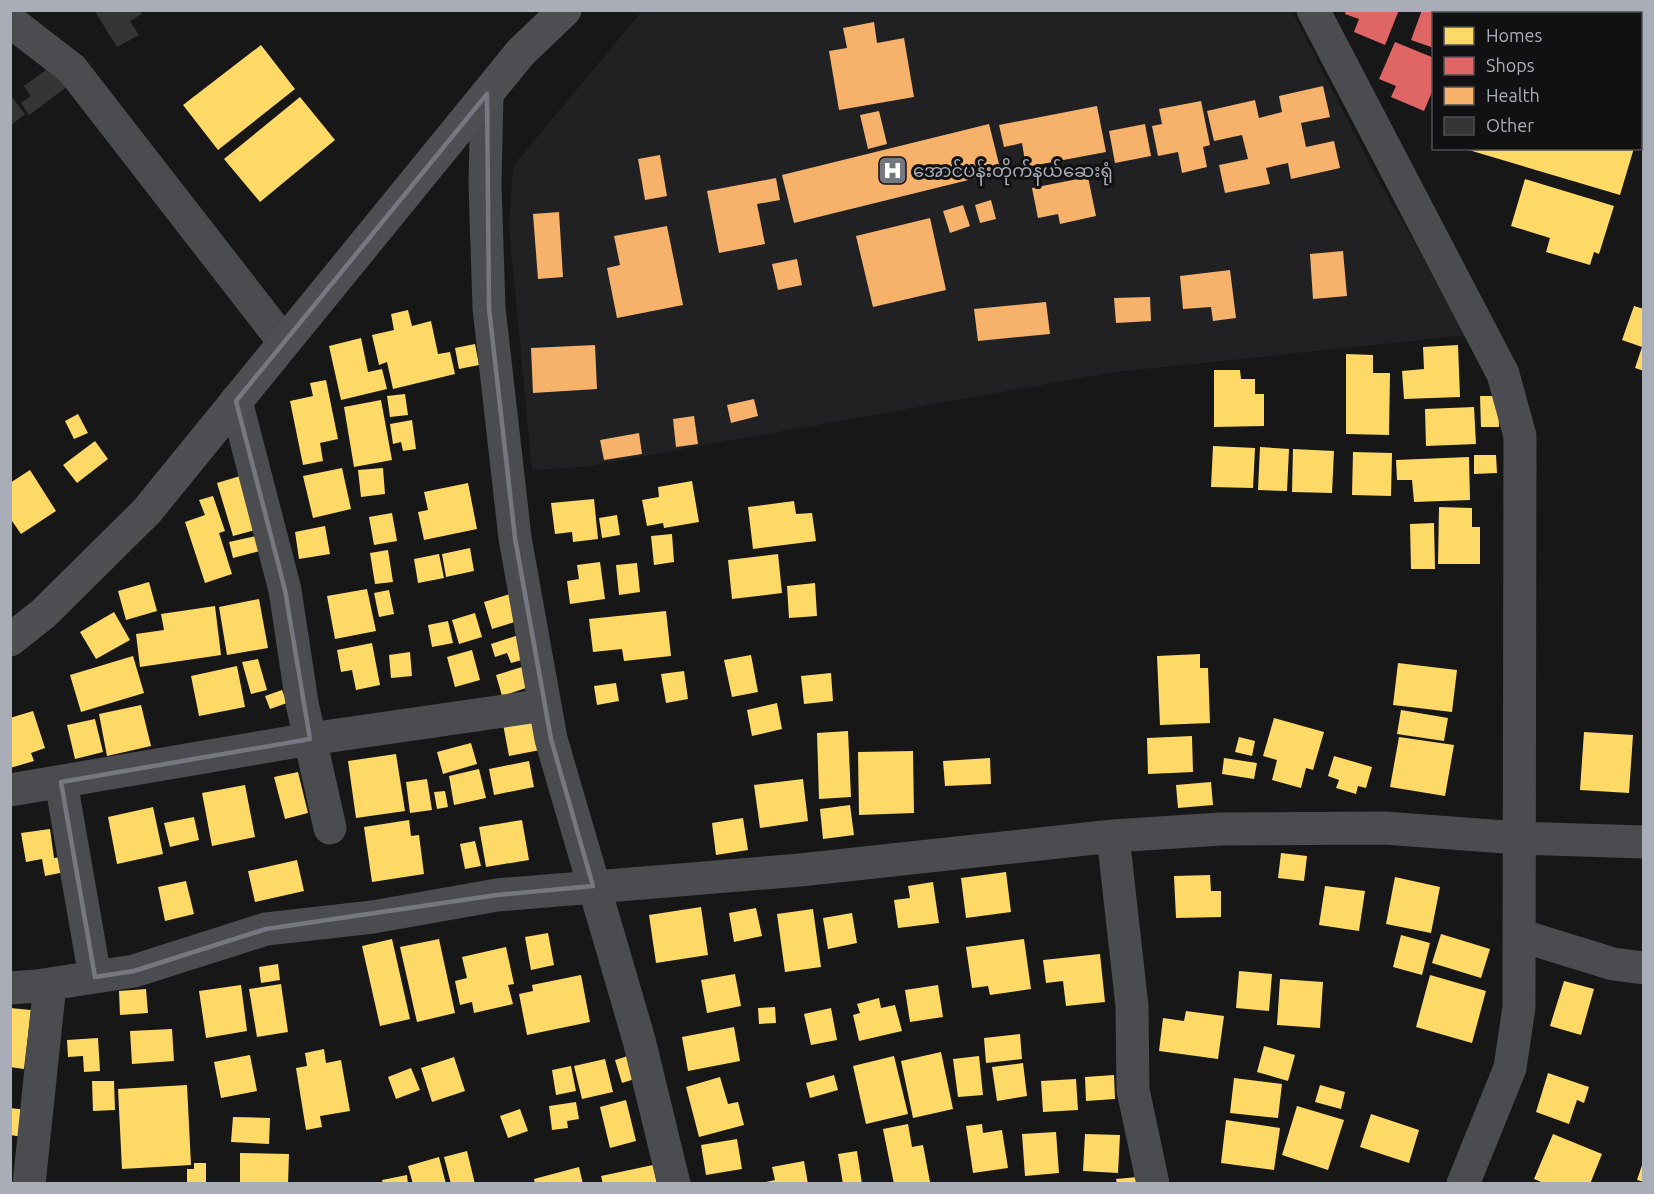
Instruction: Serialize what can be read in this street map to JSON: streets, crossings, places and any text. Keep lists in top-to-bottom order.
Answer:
{
  "places": {
    "hospital": ["အောင်ပန်းတိုက်နယ်ဆေးရုံ"]
  },
  "legend": [
    "Homes",
    "Shops",
    "Health",
    "Other"
  ]
}
